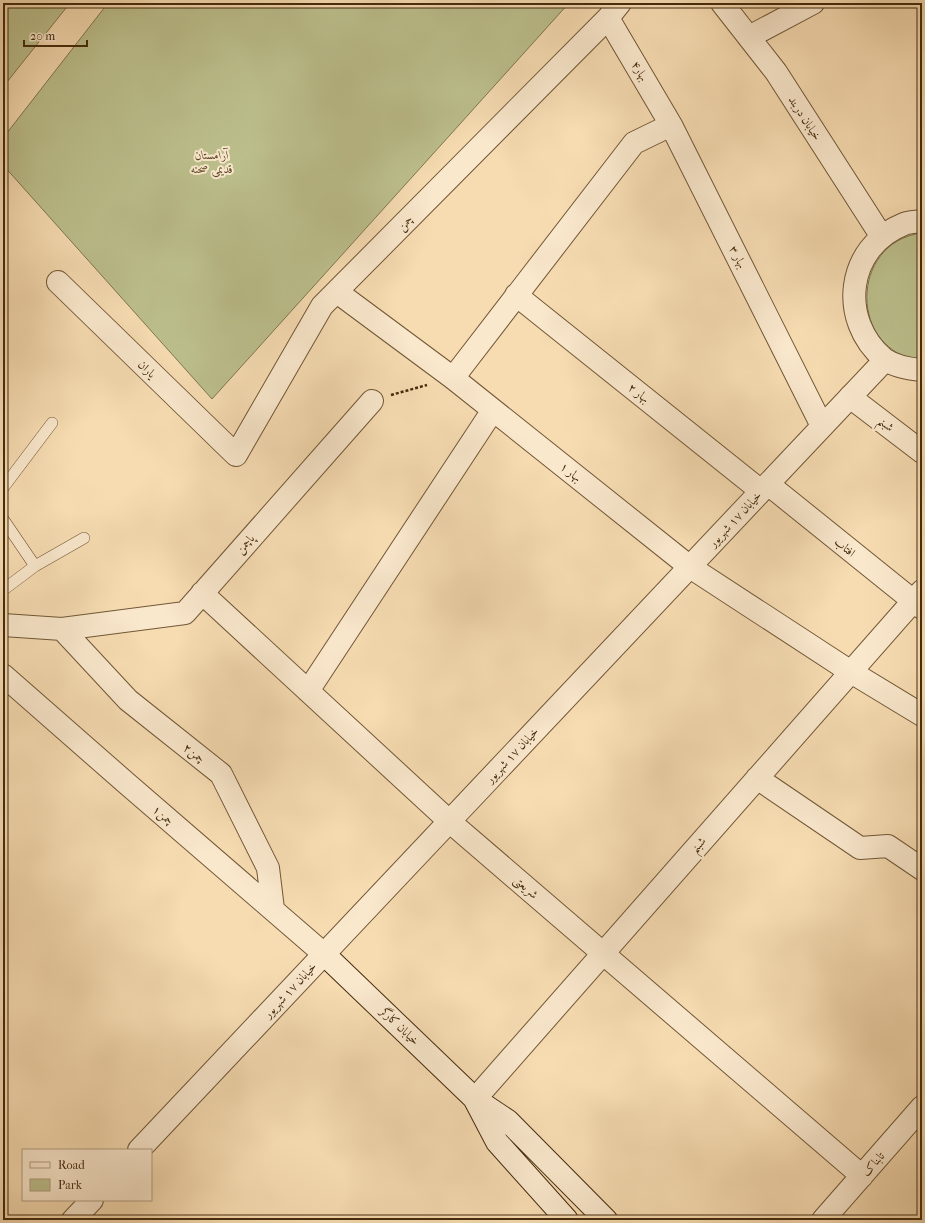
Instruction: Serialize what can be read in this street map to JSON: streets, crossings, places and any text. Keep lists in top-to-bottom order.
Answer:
{
  "streets": {
    "street": [
      "بهار۴",
      "خیابان دربند",
      "چمن",
      "بهار ۳",
      "یاران",
      "بهار ۲",
      "شبنم",
      "بهار ۱",
      "خیابان ۱۷ شهریور",
      "پاچمن",
      "افتاب",
      "چمن۲",
      "چمن۱",
      "شریعتی",
      "خیابان کارگر",
      "تابناک"
    ]
  },
  "crossings": [
    ["بهار۴", "چمن"],
    ["بهار۴", "بهار ۳"],
    ["چمن", "یاران"],
    ["چمن", "بهار ۱"],
    ["بهار ۳", "خیابان ۱۷ شهریور"],
    ["بهار ۲", "خیابان ۱۷ شهریور"],
    ["بهار ۲", "افتاب"],
    ["شبنم", "بهار ۱"],
    ["شبنم", "خیابان ۱۷ شهریور"],
    ["شبنم", "افتاب"],
    ["شبنم", "شریعتی"],
    ["شبنم", "خیابان کارگر"],
    ["بهار ۱", "خیابان ۱۷ شهریور"],
    ["خیابان ۱۷ شهریور", "افتاب"],
    ["خیابان ۱۷ شهریور", "چمن۱"],
    ["خیابان ۱۷ شهریور", "شریعتی"],
    ["خیابان ۱۷ شهریور", "خیابان کارگر"],
    ["پاچمن", "چمن۲"],
    ["پاچمن", "شریعتی"],
    ["چمن۲", "چمن۱"],
    ["چمن۱", "خیابان کارگر"],
    ["شریعتی", "تابناک"]
  ],
  "parks": ["آرامستان قدیمی صحنه"],
  "legend": ["Road", "Park"],
  "scale_bar": "20 m"
}
